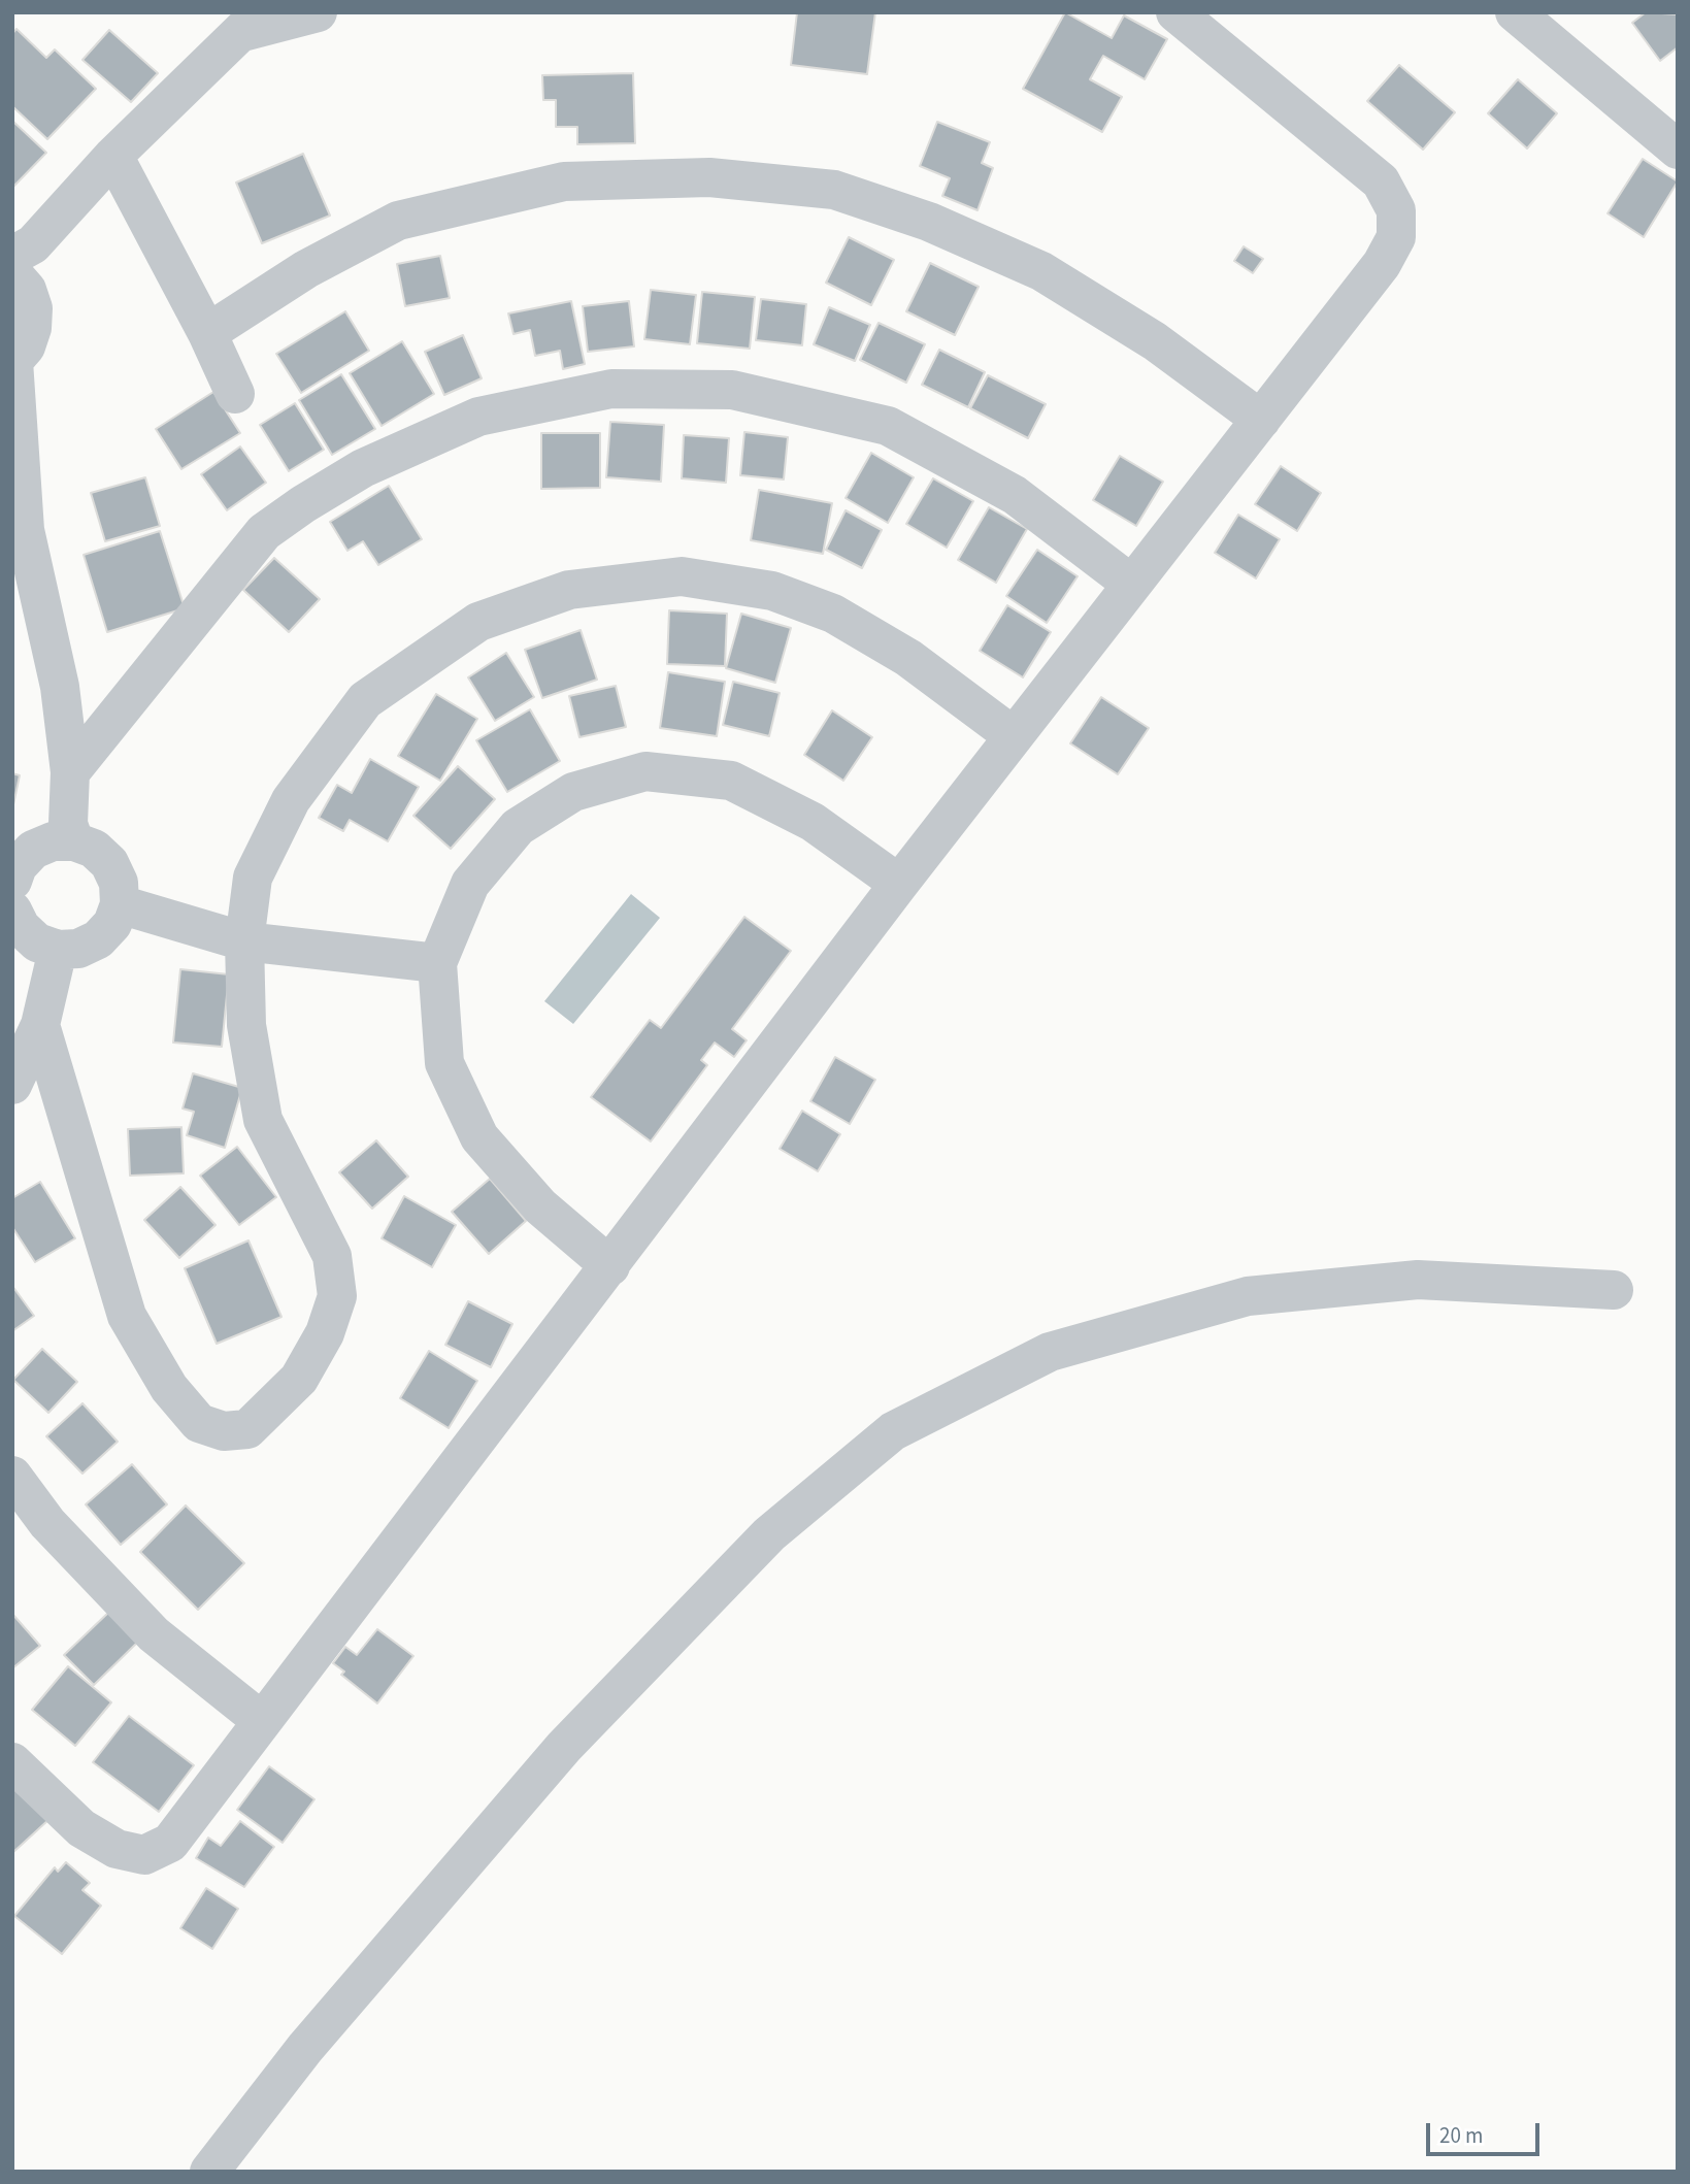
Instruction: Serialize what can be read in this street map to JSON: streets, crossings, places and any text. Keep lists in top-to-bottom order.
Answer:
{
  "scale_bar": "20 m"
}
